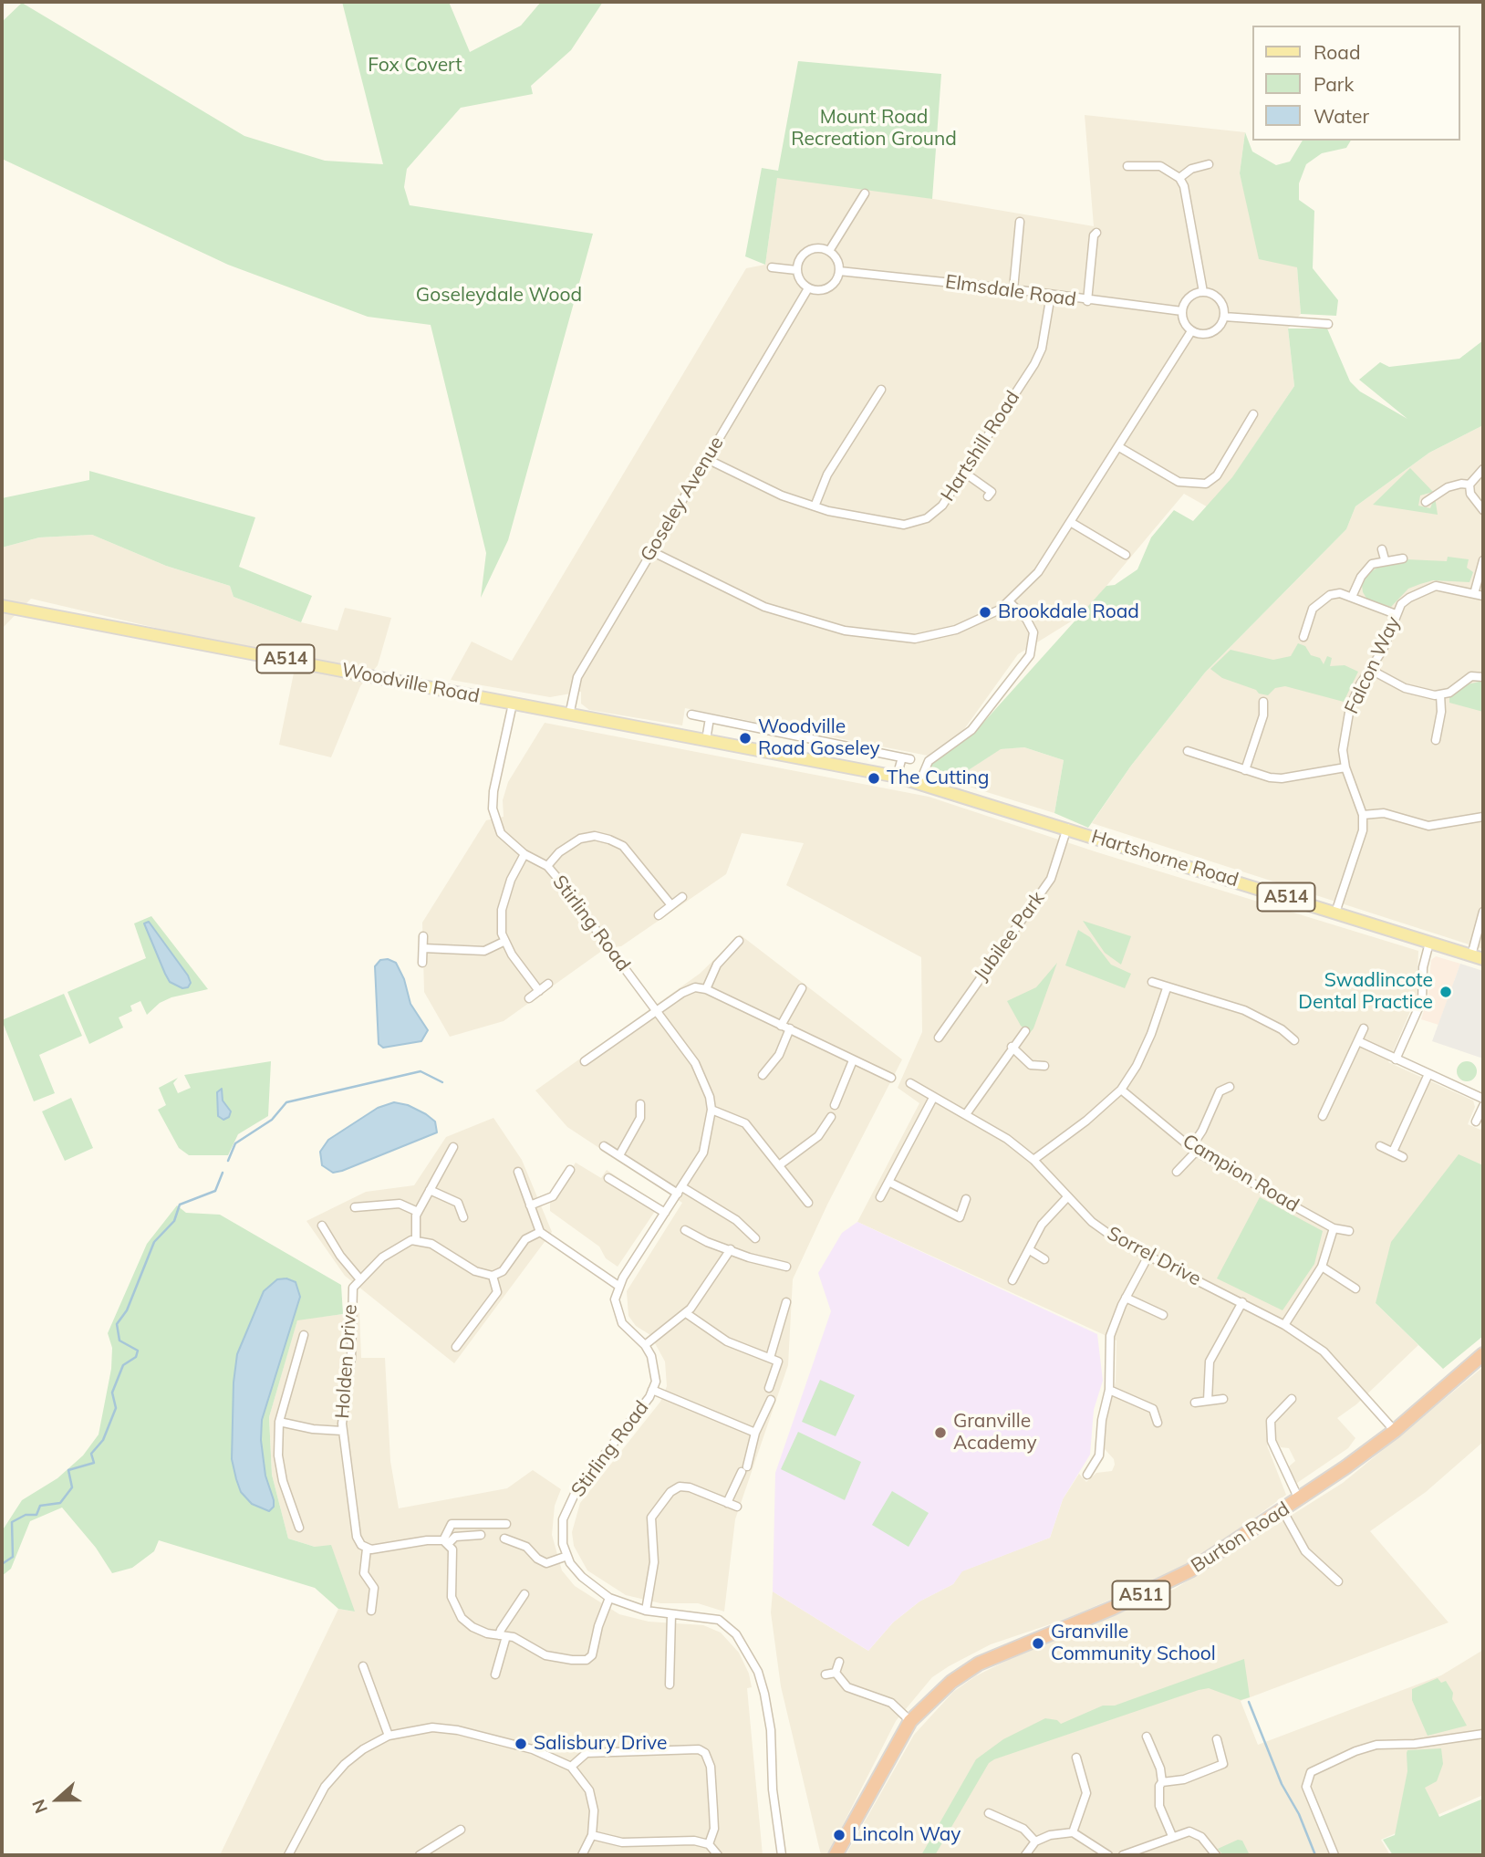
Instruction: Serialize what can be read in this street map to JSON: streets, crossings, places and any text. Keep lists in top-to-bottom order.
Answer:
{
  "streets": {
    "highway": ["Burton Road", "A511"],
    "main road": ["A514", "Woodville Road", "Hartshorne Road"],
    "street": [
      "Elmsdale Road",
      "Hartshill Road",
      "Goseley Avenue",
      "Falcon Way",
      "Stirling Road",
      "Jubilee Park",
      "Campion Road",
      "Sorrel Drive",
      "Holden Drive"
    ]
  },
  "crossings": [
    ["Elmsdale Road", "Hartshill Road"],
    ["Elmsdale Road", "Goseley Avenue"],
    ["Hartshill Road", "Goseley Avenue"],
    ["Goseley Avenue", "Woodville Road"],
    ["Falcon Way", "Hartshorne Road"],
    ["Woodville Road", "Hartshorne Road"],
    ["Woodville Road", "Stirling Road"],
    ["Hartshorne Road", "Jubilee Park"],
    ["Sorrel Drive", "Burton Road"]
  ],
  "parks": ["Fox Covert", "Mount Road Recreation Ground", "Goseleydale Wood"],
  "places": [
    "Brookdale Road",
    "Woodville Road Goseley",
    "The Cutting",
    "Swadlincote Dental Practice",
    "Granville Academy",
    "Granville Community School",
    "Salisbury Drive",
    "Lincoln Way"
  ],
  "legend": ["Road", "Park", "Water"],
  "north": "left"
}
